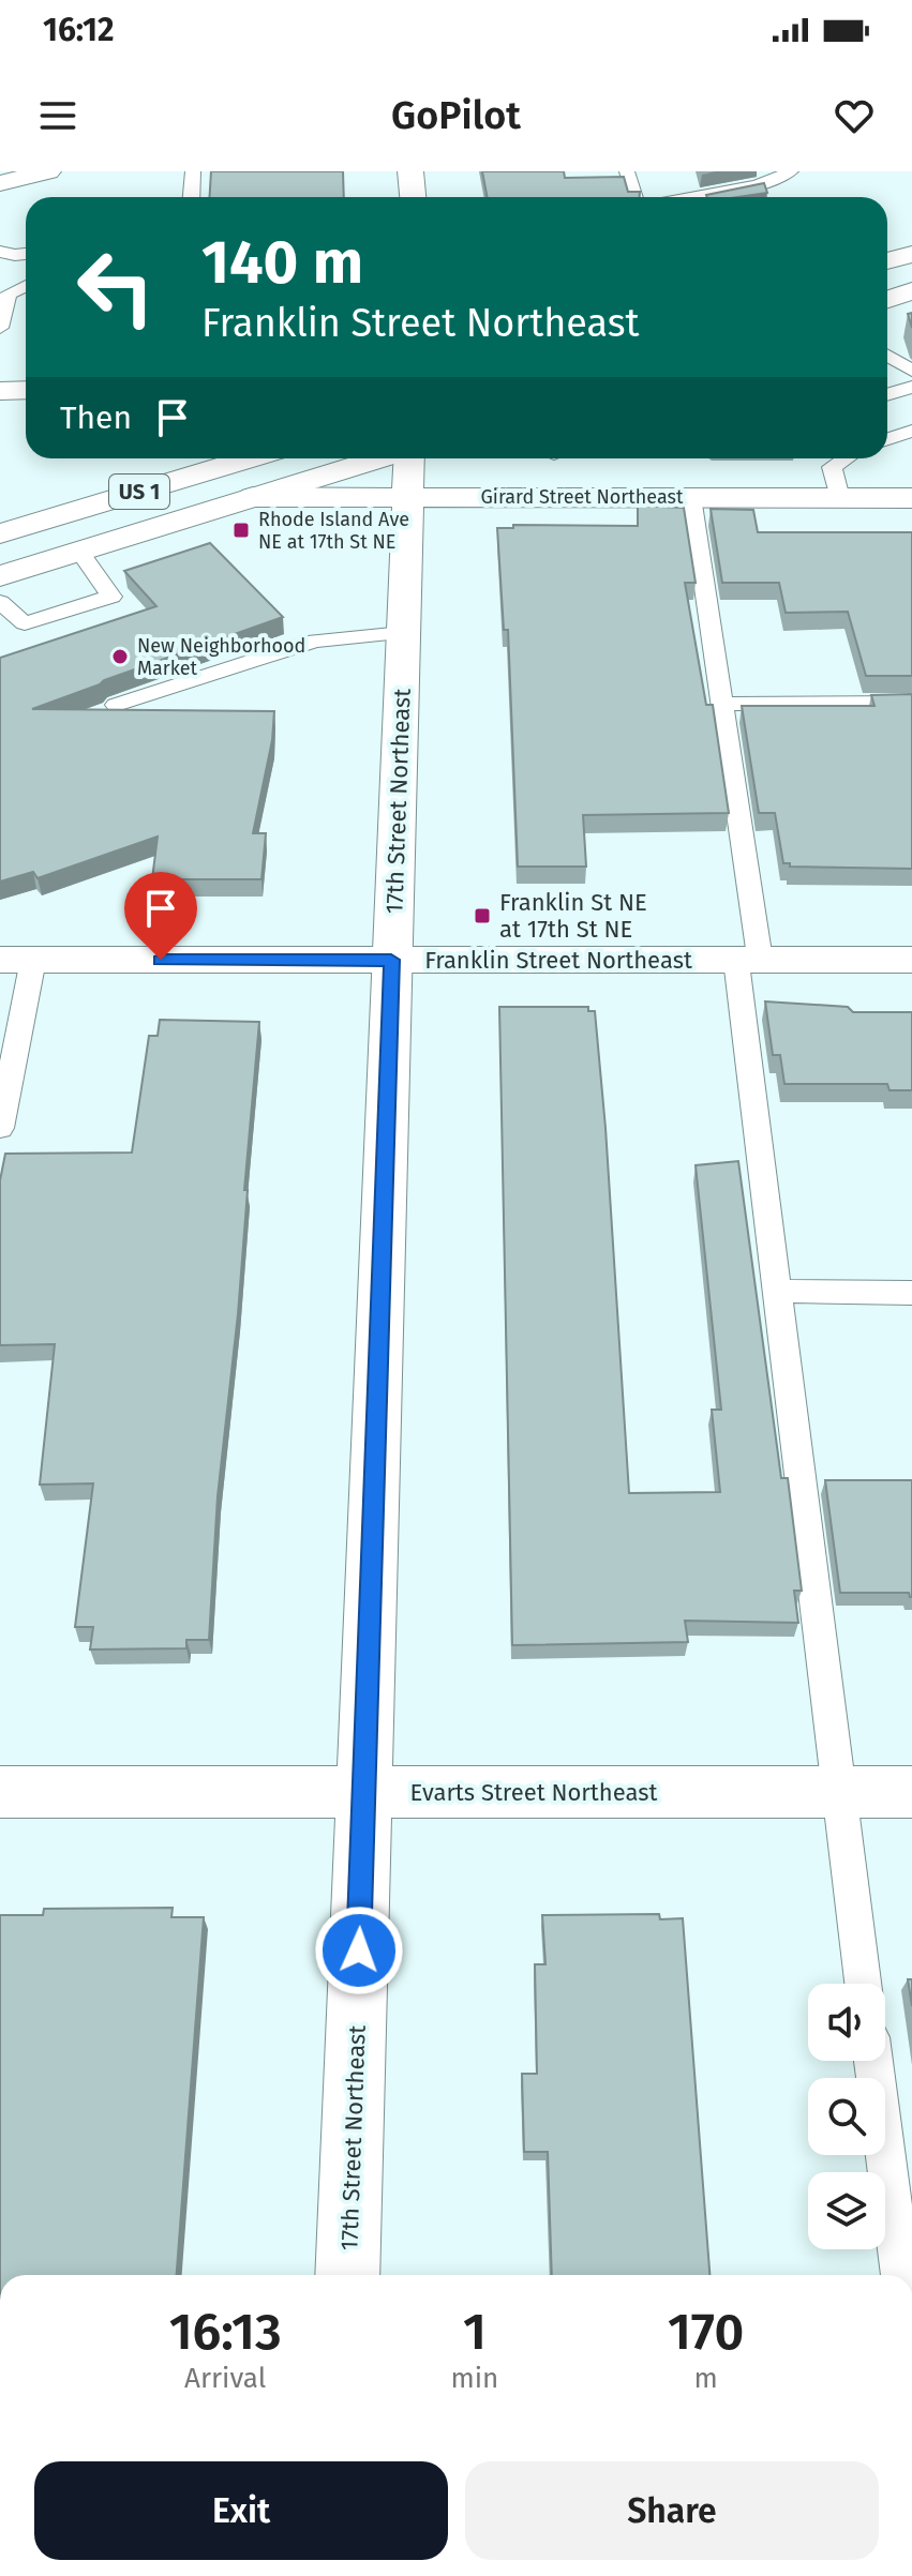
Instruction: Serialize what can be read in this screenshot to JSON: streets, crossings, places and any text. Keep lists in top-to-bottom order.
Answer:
{
  "streets": {
    "street": [
      "US 1",
      "Girard Street Northeast",
      "17th Street Northeast",
      "Franklin Street Northeast",
      "Evarts Street Northeast"
    ]
  },
  "crossings": [
    ["US 1", "Girard Street Northeast"],
    ["Girard Street Northeast", "17th Street Northeast"],
    ["17th Street Northeast", "Franklin Street Northeast"],
    ["17th Street Northeast", "Evarts Street Northeast"]
  ],
  "places": {
    "transit": ["Rhode Island Ave NE at 17th St NE", "Franklin St NE at 17th St NE"],
    "other": ["New Neighborhood Market"]
  },
  "page": {
    "status": "16:12",
    "header": "GoPilot",
    "turn": ["140 m", "Franklin Street Northeast"],
    "then": "Then",
    "eta": [
      "16:13",
      "Arrival",
      "1",
      "min",
      "170",
      "m"
    ],
    "buttons": ["Exit", "Share"]
  }
}
